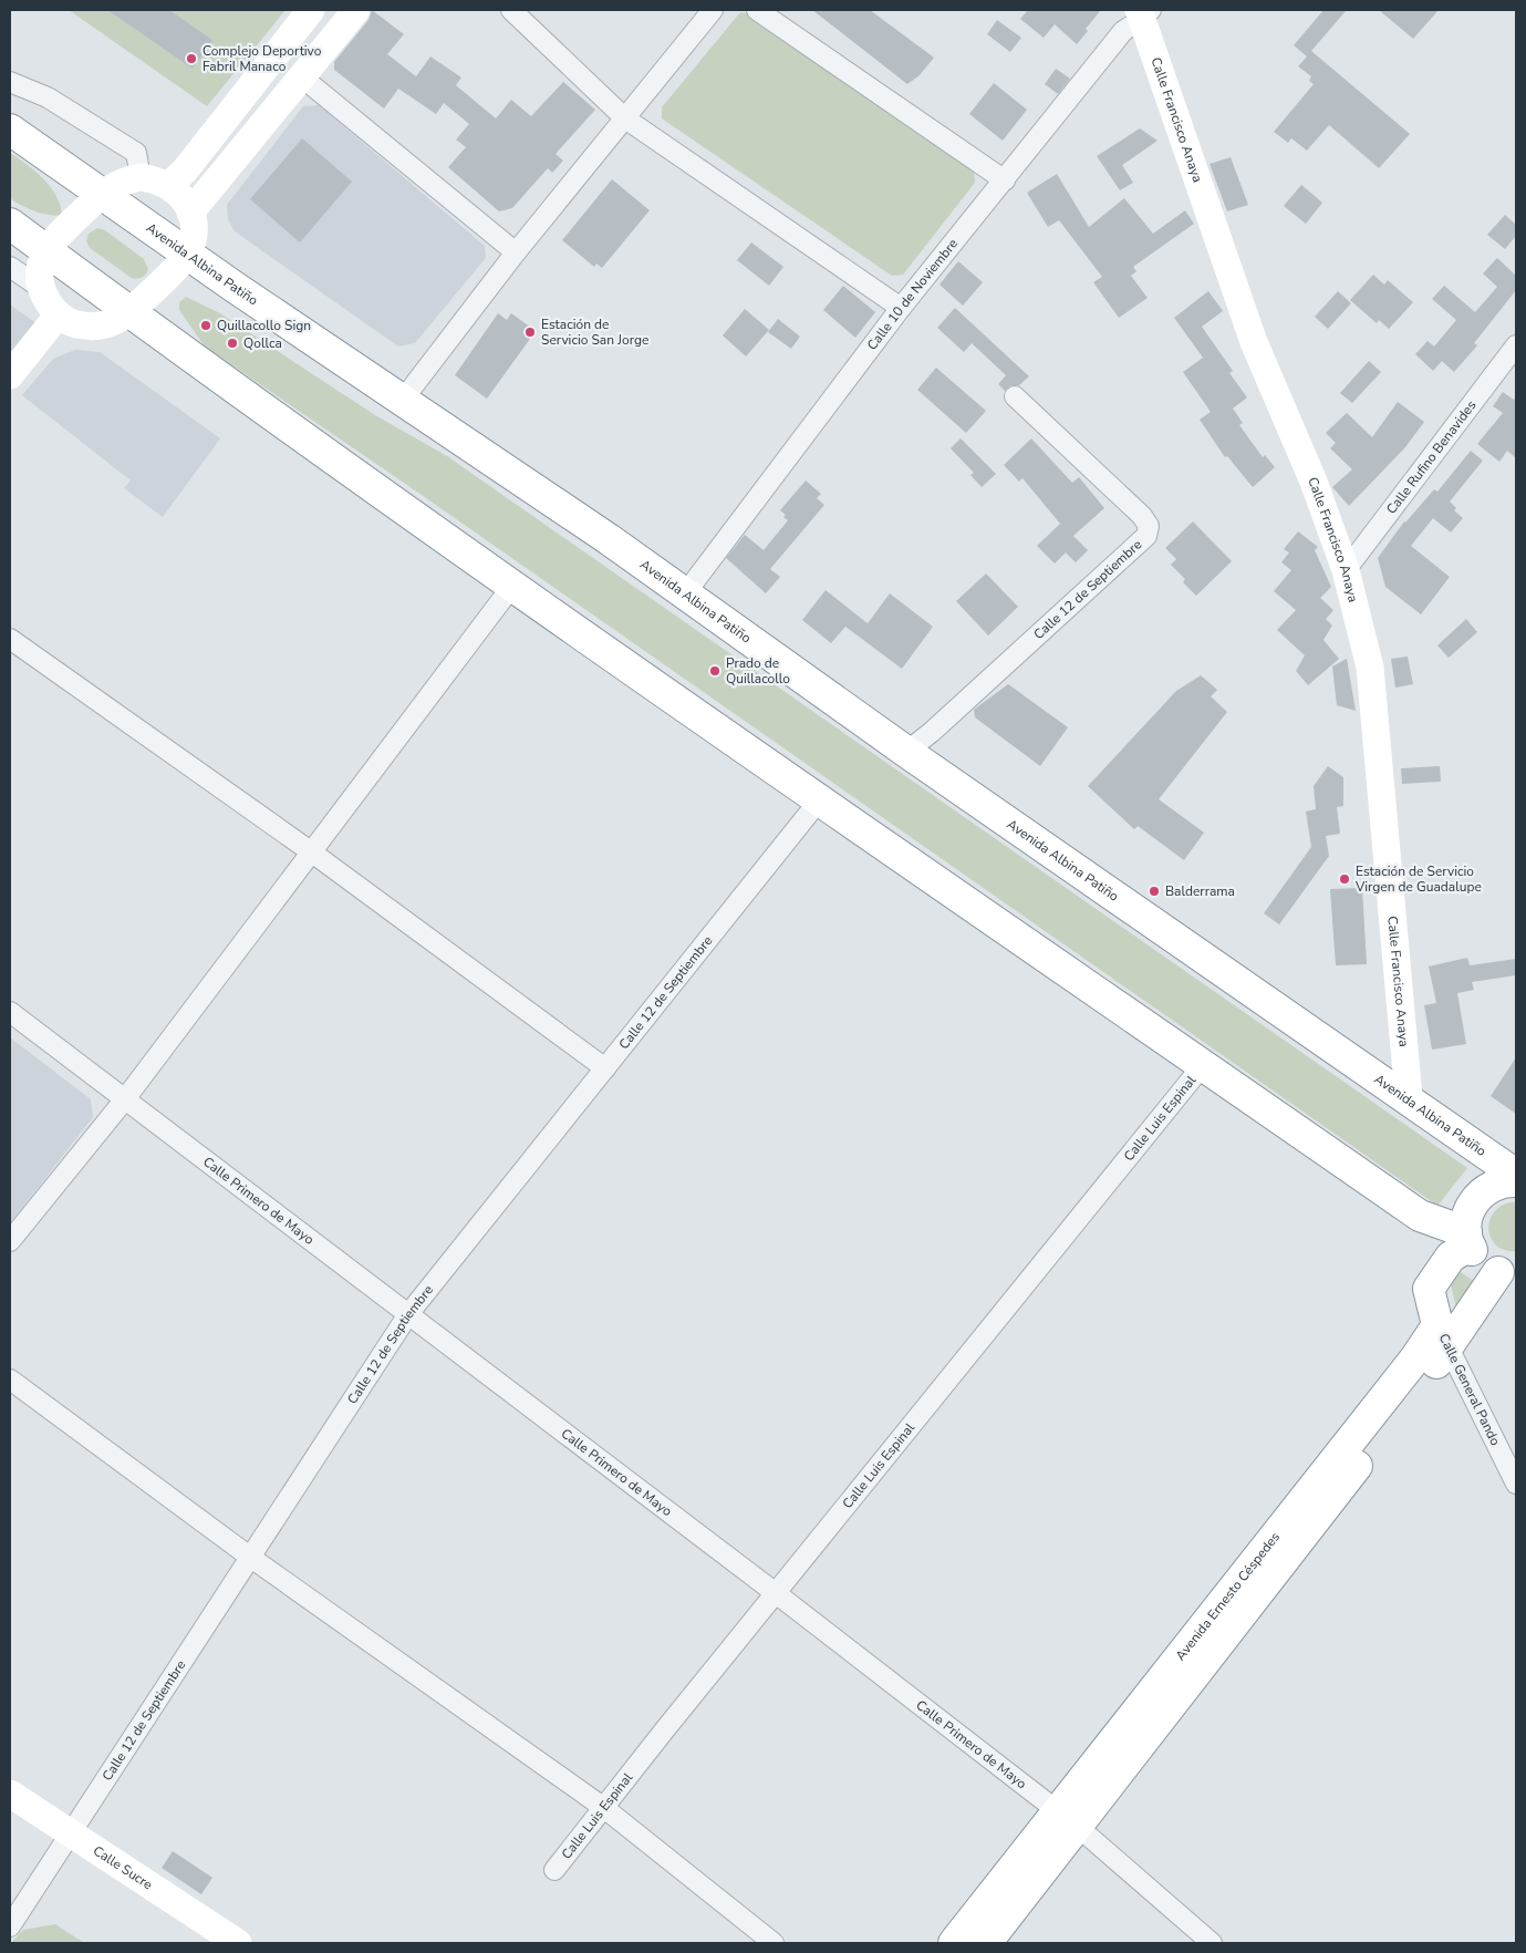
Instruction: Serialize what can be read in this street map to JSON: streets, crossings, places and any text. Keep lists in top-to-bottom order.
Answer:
{
  "streets": {
    "highway": ["Avenida Albina Patiño", "Avenida Ernesto Céspedes"],
    "main road": ["Calle Francisco Anaya", "Calle Sucre"],
    "street": [
      "Calle 10 de Noviembre",
      "Calle Rufino Benavides",
      "Calle 12 de Septiembre",
      "Calle Luis Espinal",
      "Calle Primero de Mayo",
      "Calle General Pando"
    ]
  },
  "crossings": [
    ["Calle Francisco Anaya", "Avenida Albina Patiño"],
    ["Calle Francisco Anaya", "Calle 10 de Noviembre"],
    ["Calle Francisco Anaya", "Calle Rufino Benavides"],
    ["Avenida Albina Patiño", "Calle 10 de Noviembre"],
    ["Avenida Albina Patiño", "Calle 12 de Septiembre"],
    ["Calle 12 de Septiembre", "Calle Primero de Mayo"],
    ["Calle 12 de Septiembre", "Calle Sucre"],
    ["Calle Luis Espinal", "Calle Primero de Mayo"],
    ["Calle Primero de Mayo", "Avenida Ernesto Céspedes"],
    ["Calle General Pando", "Avenida Ernesto Céspedes"]
  ],
  "places": [
    "Complejo Deportivo Fabril Manaco",
    "Quillacollo Sign",
    "Estación de Servicio San Jorge",
    "Qollca",
    "Prado de Quillacollo",
    "Estación de Servicio Virgen de Guadalupe",
    "Balderrama"
  ]
}
